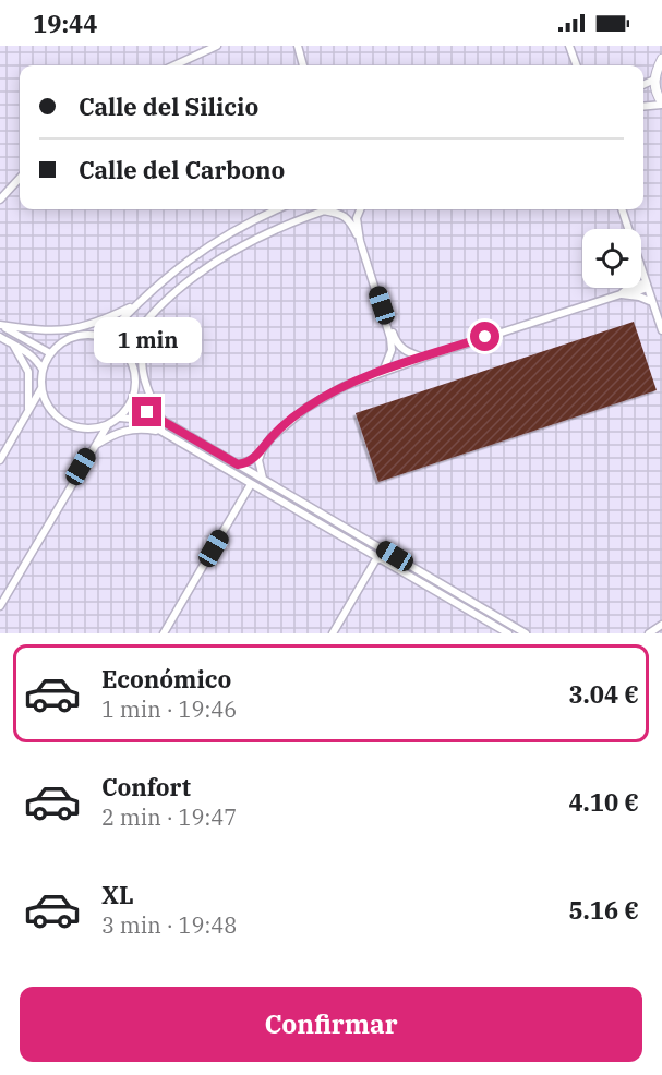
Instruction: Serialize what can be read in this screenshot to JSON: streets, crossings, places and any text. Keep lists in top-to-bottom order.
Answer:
{
  "page": {
    "status": "19:44",
    "banner": ["Calle del Silicio", "Calle del Carbono"],
    "bubble": "1 min",
    "list": [
      {
        "name": "Económico",
        "note": "1 min · 19:46",
        "value": "3.04 €"
      },
      {
        "name": "Confort",
        "note": "2 min · 19:47",
        "value": "4.10 €"
      },
      {
        "name": "XL",
        "note": "3 min · 19:48",
        "value": "5.16 €"
      }
    ],
    "buttons": "Confirmar"
  }
}
